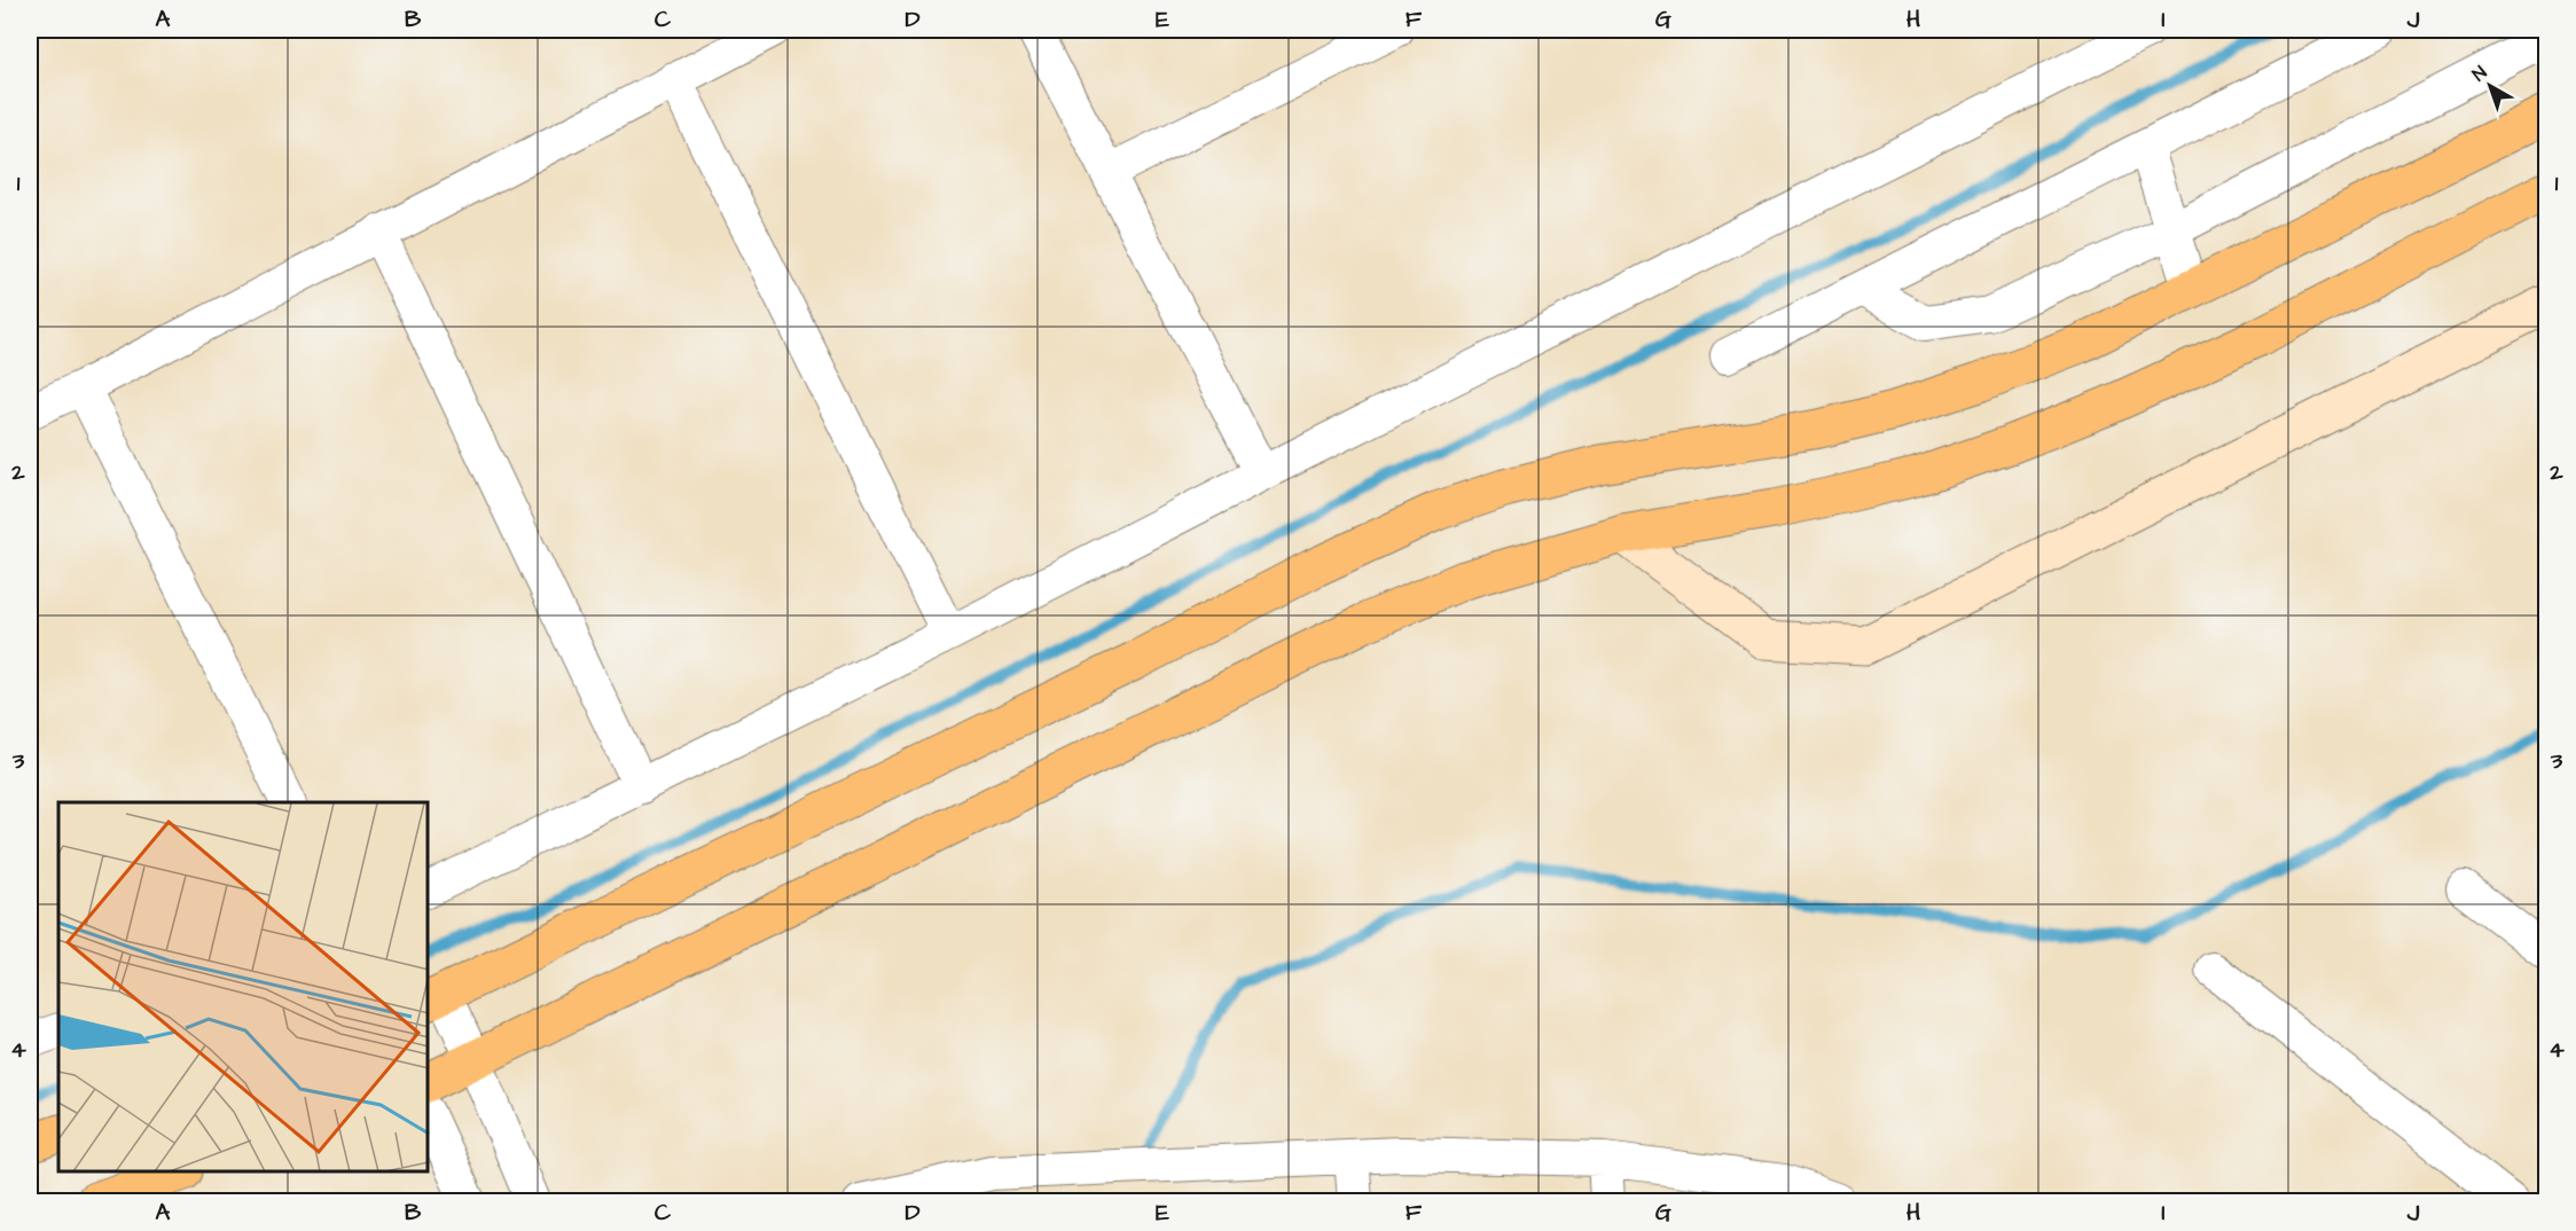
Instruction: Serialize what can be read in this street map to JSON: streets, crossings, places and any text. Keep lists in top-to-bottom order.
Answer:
{
  "north": "top left",
  "grid": {
    "columns": [
      "A",
      "B",
      "C",
      "D",
      "E",
      "F",
      "G",
      "H",
      "I",
      "J"
    ],
    "rows": [
      "1",
      "2",
      "3",
      "4"
    ]
  }
}
